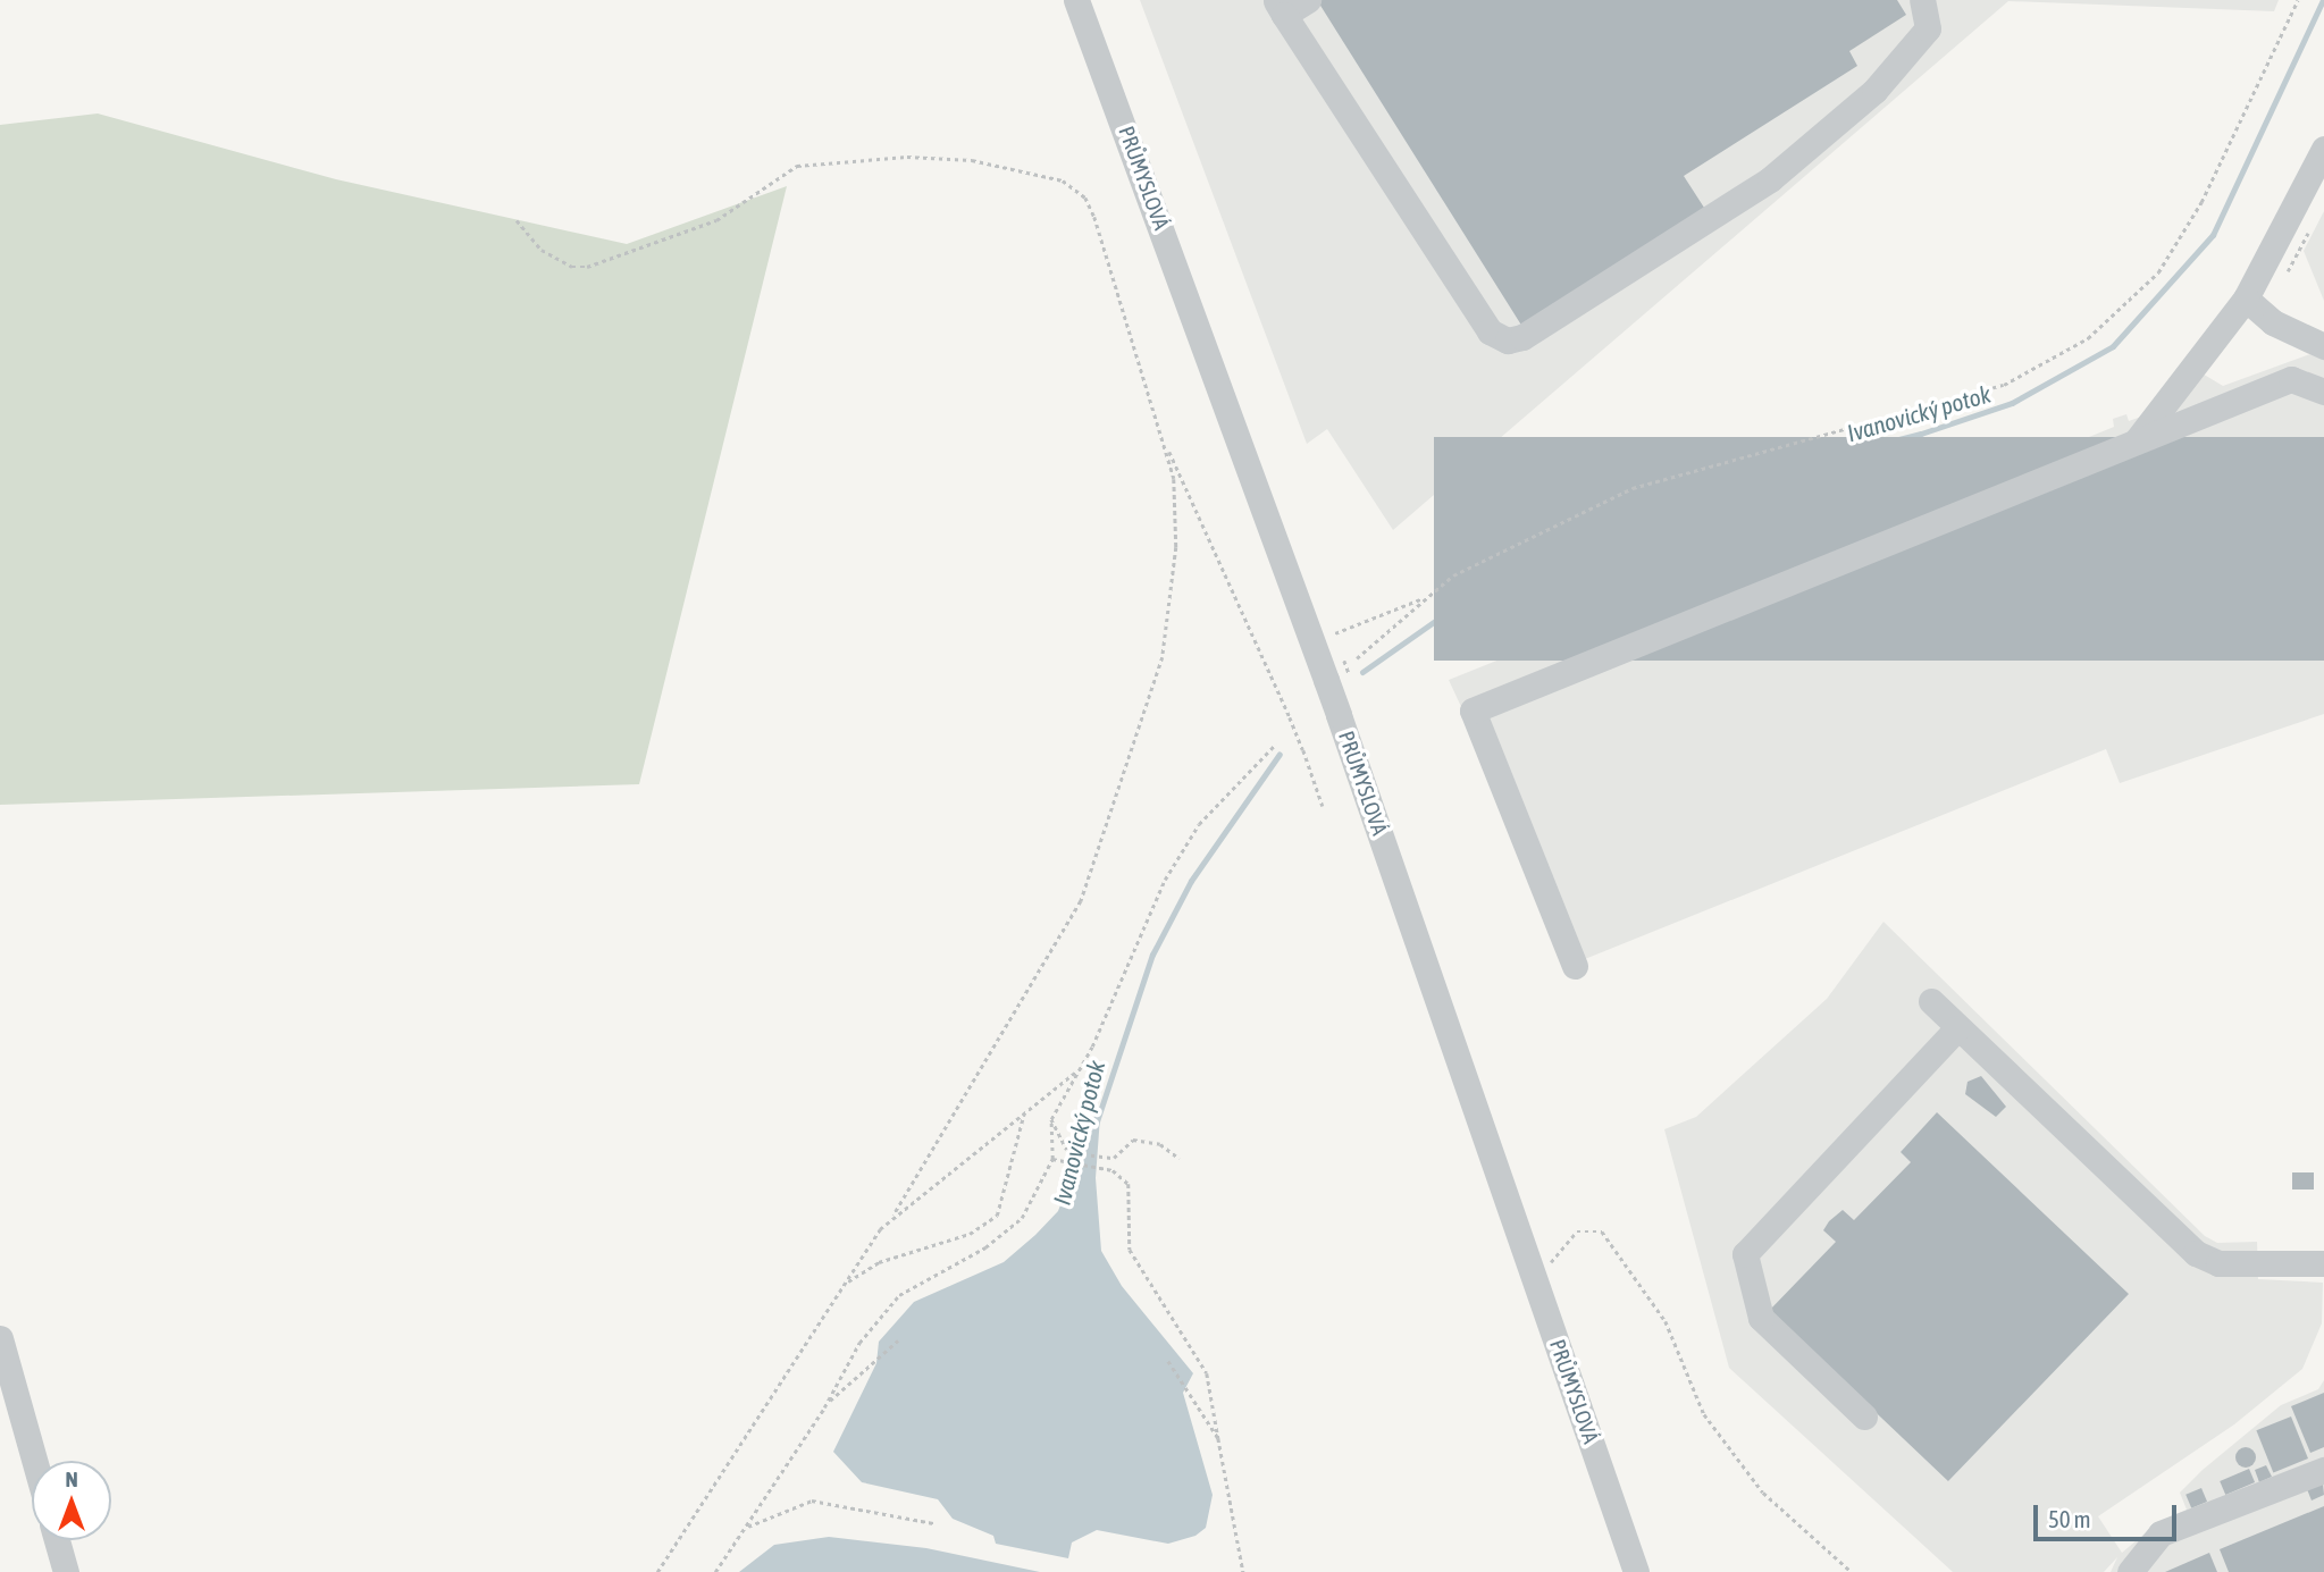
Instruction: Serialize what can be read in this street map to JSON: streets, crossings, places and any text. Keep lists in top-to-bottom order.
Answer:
{
  "streets": {
    "street": ["PRŮMYSLOVÁ"]
  },
  "water": ["Ivanovický potok"],
  "scale_bar": "50 m",
  "north": "top"
}
